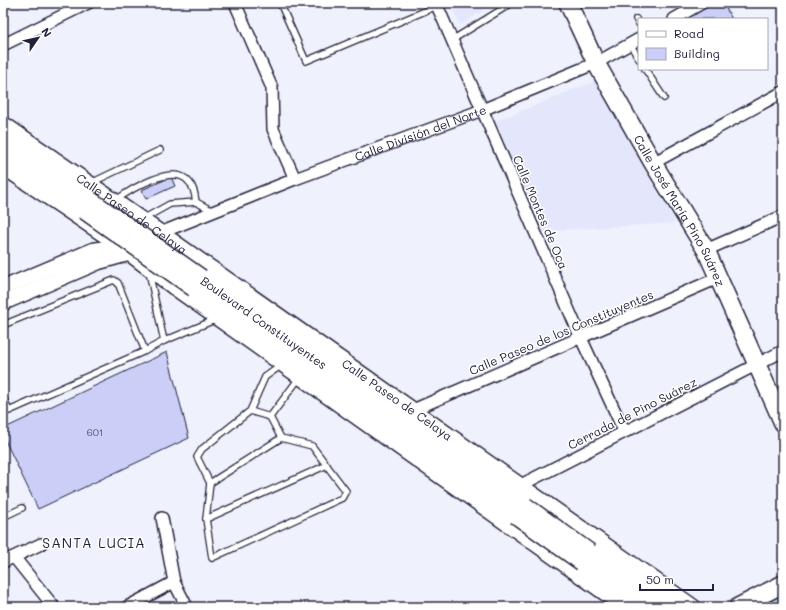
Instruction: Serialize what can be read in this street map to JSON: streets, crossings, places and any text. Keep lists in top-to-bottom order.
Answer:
{
  "streets": {
    "main road": ["Calle José María Pino Suárez", "Calle Paseo de Celaya", "Boulevard Constituyentes"],
    "street": [
      "Calle División del Norte",
      "Calle Montes de Oca",
      "Calle Paseo de los Constituyentes",
      "Cerrada de Pino Suárez"
    ]
  },
  "crossings": [
    ["Calle División del Norte", "Calle José María Pino Suárez"],
    ["Calle División del Norte", "Calle Montes de Oca"],
    ["Calle División del Norte", "Calle Paseo de Celaya"],
    ["Calle José María Pino Suárez", "Calle Paseo de los Constituyentes"],
    ["Calle José María Pino Suárez", "Cerrada de Pino Suárez"],
    ["Calle Montes de Oca", "Calle Paseo de los Constituyentes"],
    ["Calle Montes de Oca", "Cerrada de Pino Suárez"],
    ["Calle Paseo de Celaya", "Boulevard Constituyentes"],
    ["Calle Paseo de Celaya", "Calle Paseo de los Constituyentes"],
    ["Calle Paseo de Celaya", "Cerrada de Pino Suárez"]
  ],
  "districts": ["SANTA LUCIA"],
  "house_numbers": ["601"],
  "legend": ["Road", "Building"],
  "scale_bar": "50 m",
  "north": "top right"
}
